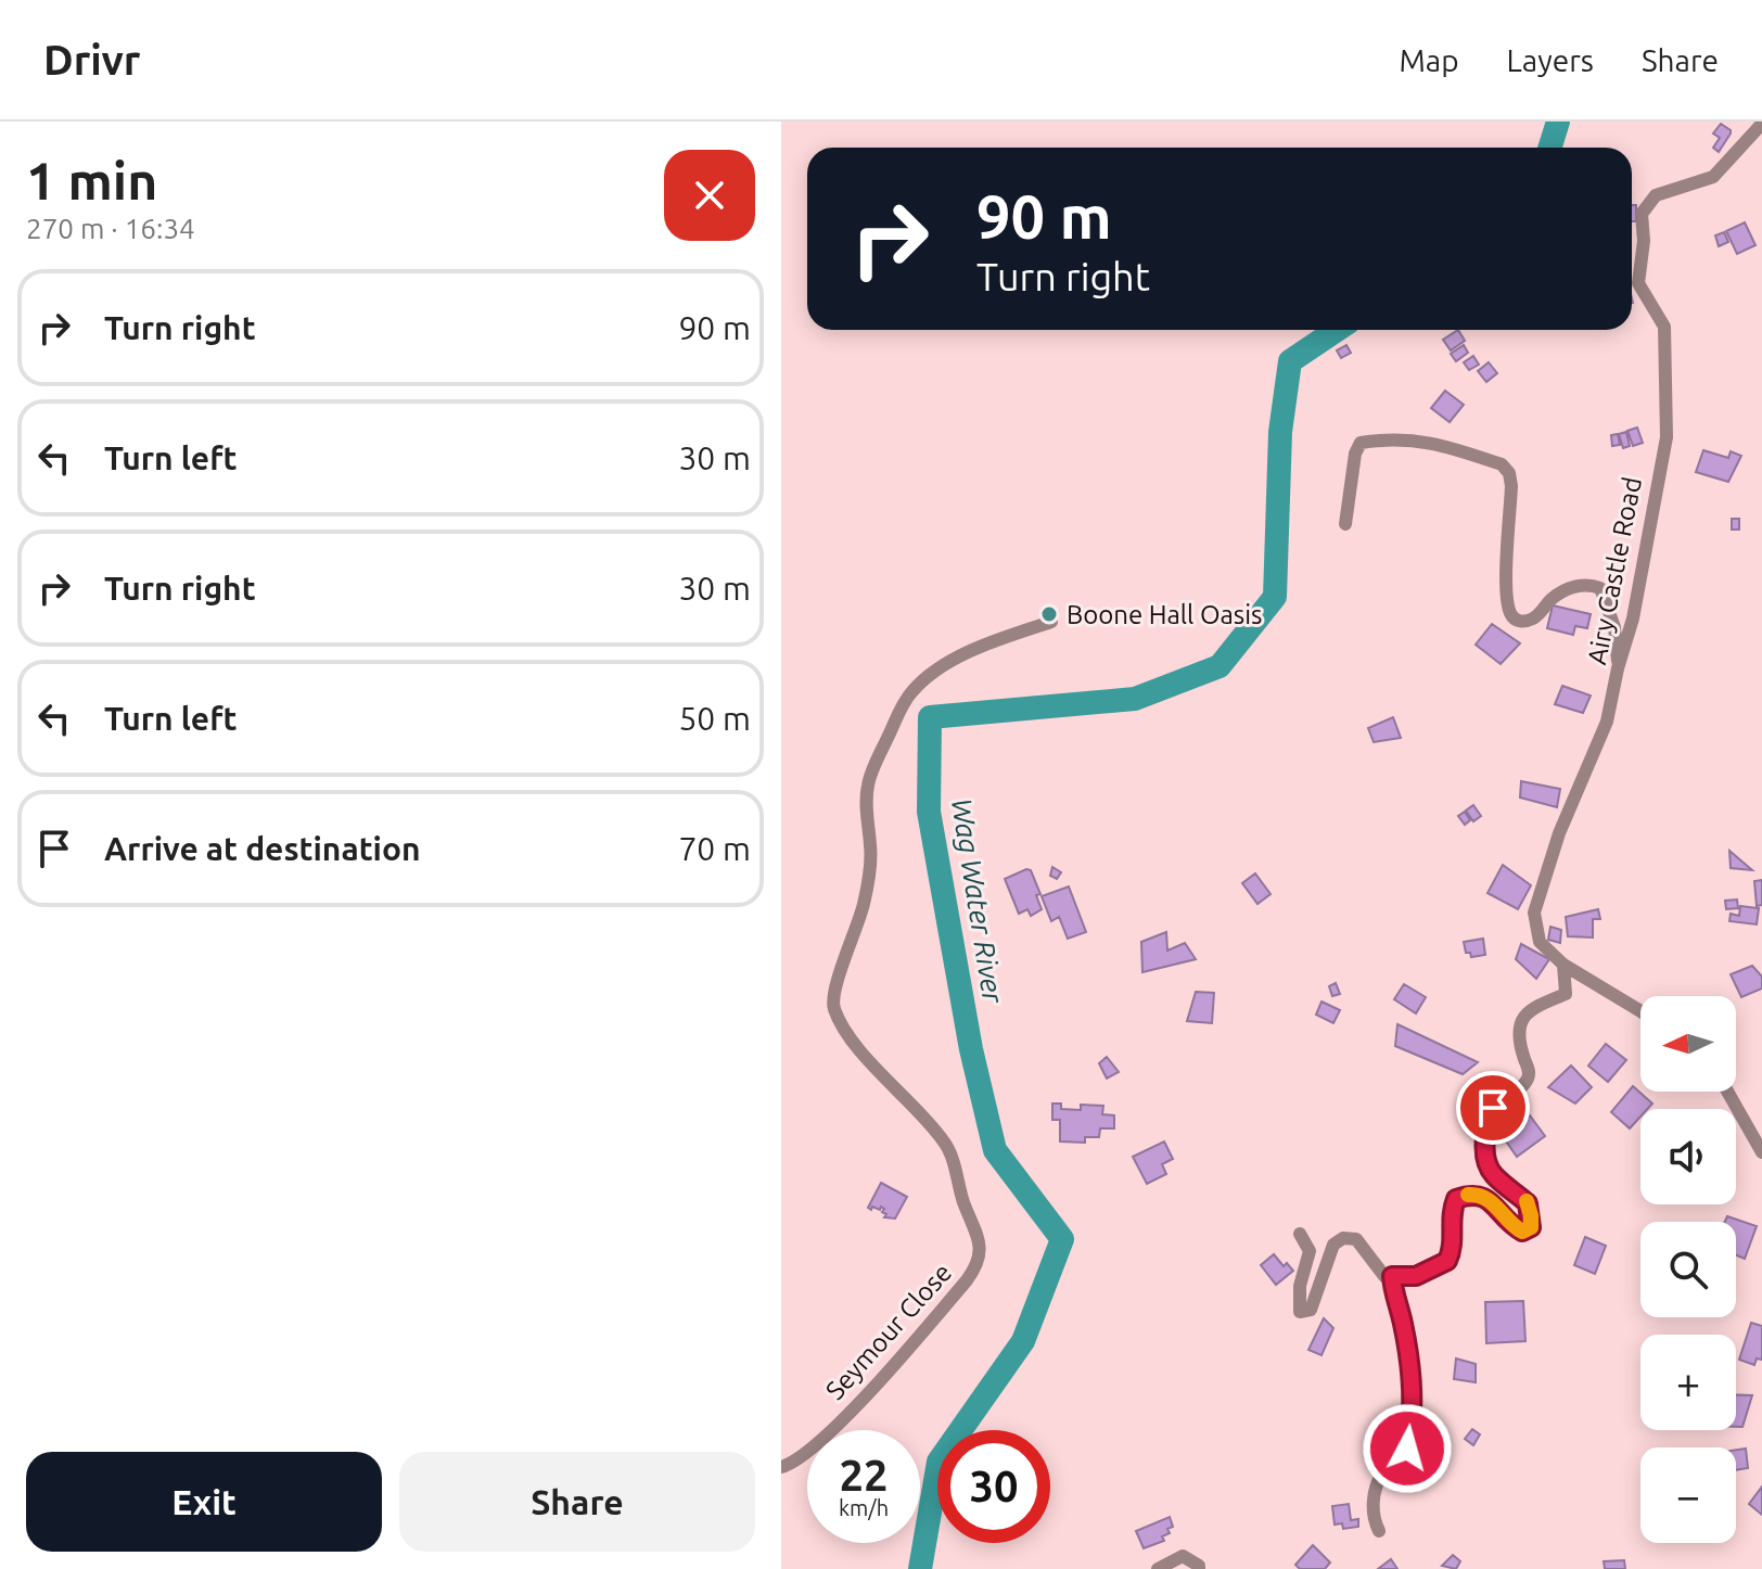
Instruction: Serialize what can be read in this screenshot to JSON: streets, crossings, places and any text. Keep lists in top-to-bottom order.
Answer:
{
  "streets": {
    "street": ["Airy Castle Road", "Seymour Close"]
  },
  "water": ["Wag Water River"],
  "places": ["Boone Hall Oasis"],
  "north": "left",
  "page": {
    "header": "Drivr",
    "nav": ["Map", "Layers", "Share"],
    "heading": ["1 min", "270 m · 16:34"],
    "turn": ["90 m", "Turn right"],
    "list": [
      {
        "name": "Turn right",
        "value": "90 m"
      },
      {
        "name": "Turn left",
        "value": "30 m"
      },
      {
        "name": "Turn right",
        "value": "30 m"
      },
      {
        "name": "Turn left",
        "value": "50 m"
      },
      {
        "name": "Arrive at destination",
        "value": "70 m"
      }
    ],
    "map_buttons": ["+", "−"],
    "speed": "22 km/h",
    "limit": "30",
    "buttons": ["Exit", "Share"]
  }
}
